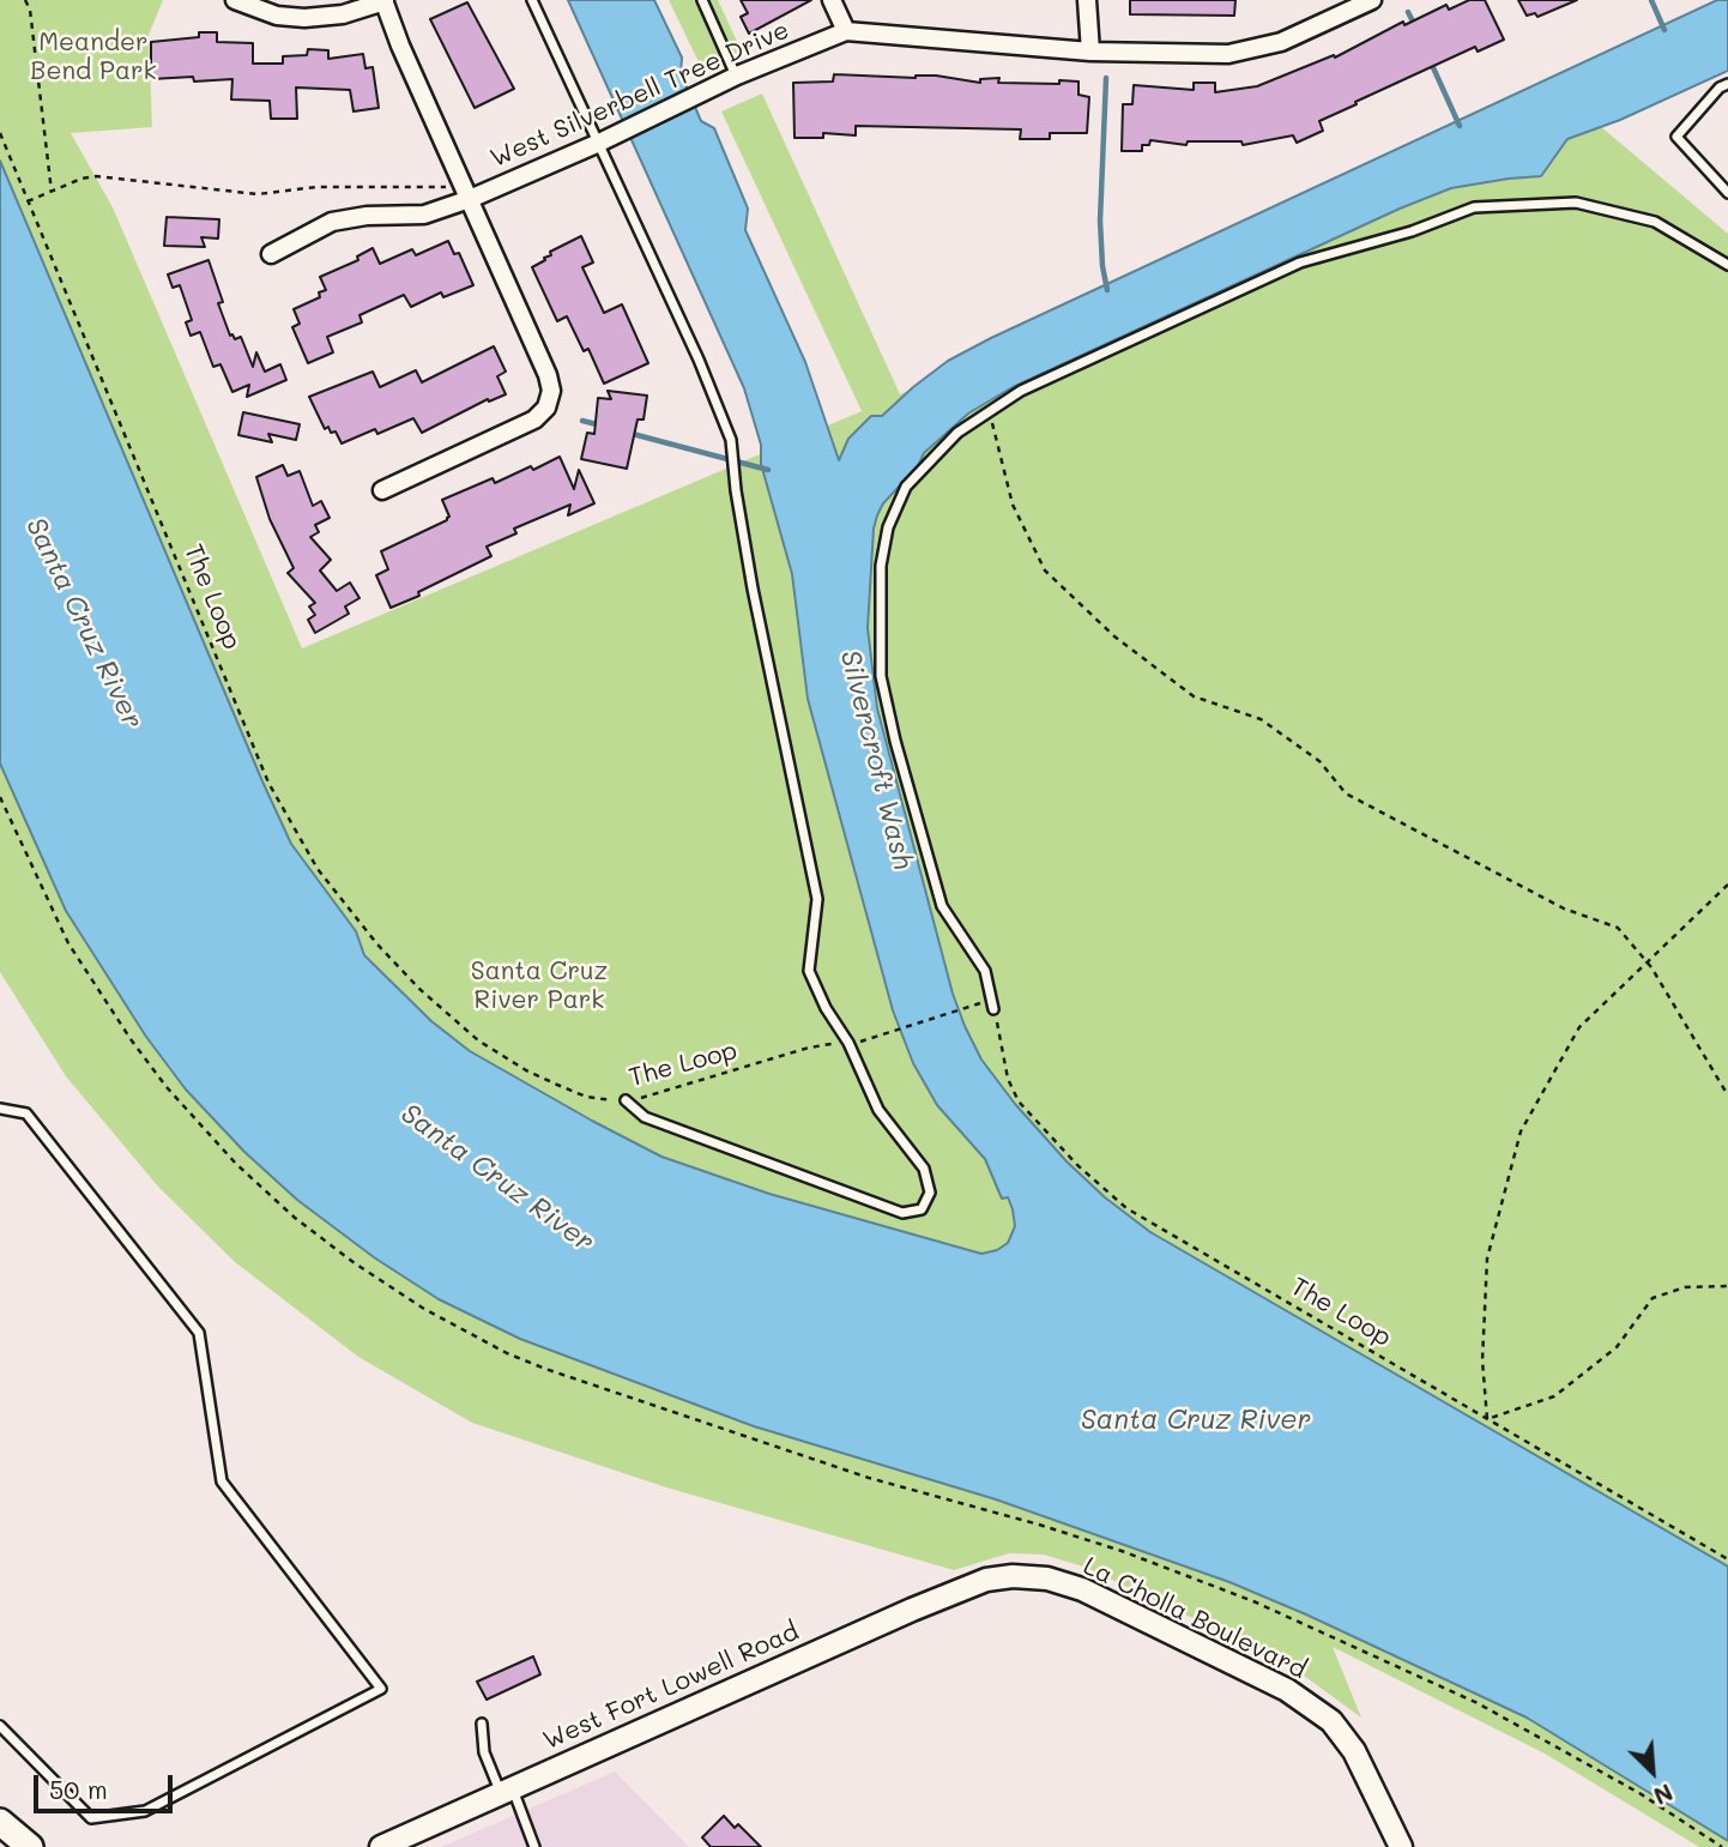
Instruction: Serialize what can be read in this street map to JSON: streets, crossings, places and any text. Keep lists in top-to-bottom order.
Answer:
{
  "streets": {
    "street": ["West Silverbell Tree Drive", "La Cholla Boulevard", "West Fort Lowell Road"],
    "path": ["The Loop"]
  },
  "crossings": [
    ["La Cholla Boulevard", "West Fort Lowell Road"]
  ],
  "water": ["Santa Cruz River", "Silvercroft Wash"],
  "parks": ["Meander Bend Park", "Santa Cruz River Park"],
  "scale_bar": "50 m",
  "north": "bottom right"
}
